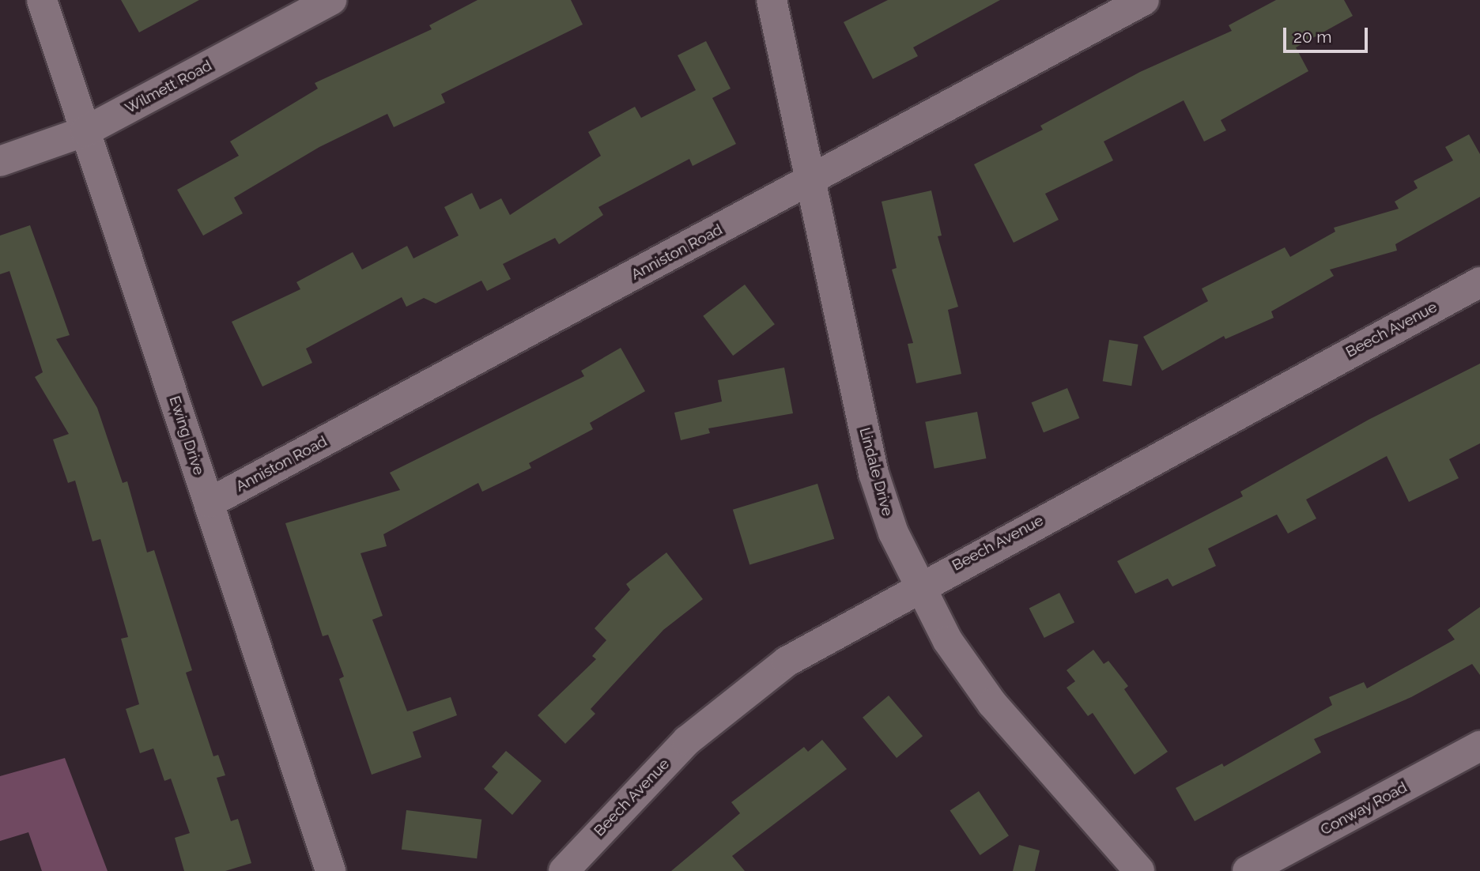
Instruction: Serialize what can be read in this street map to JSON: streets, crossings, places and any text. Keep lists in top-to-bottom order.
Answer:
{
  "streets": {
    "street": [
      "Wilmett Road",
      "Anniston Road",
      "Beech Avenue",
      "Ewing Drive",
      "Lindale Drive",
      "Conway Road"
    ]
  },
  "crossings": [
    ["Wilmett Road", "Ewing Drive"],
    ["Anniston Road", "Ewing Drive"],
    ["Anniston Road", "Lindale Drive"],
    ["Beech Avenue", "Lindale Drive"]
  ],
  "scale_bar": "20 m"
}
